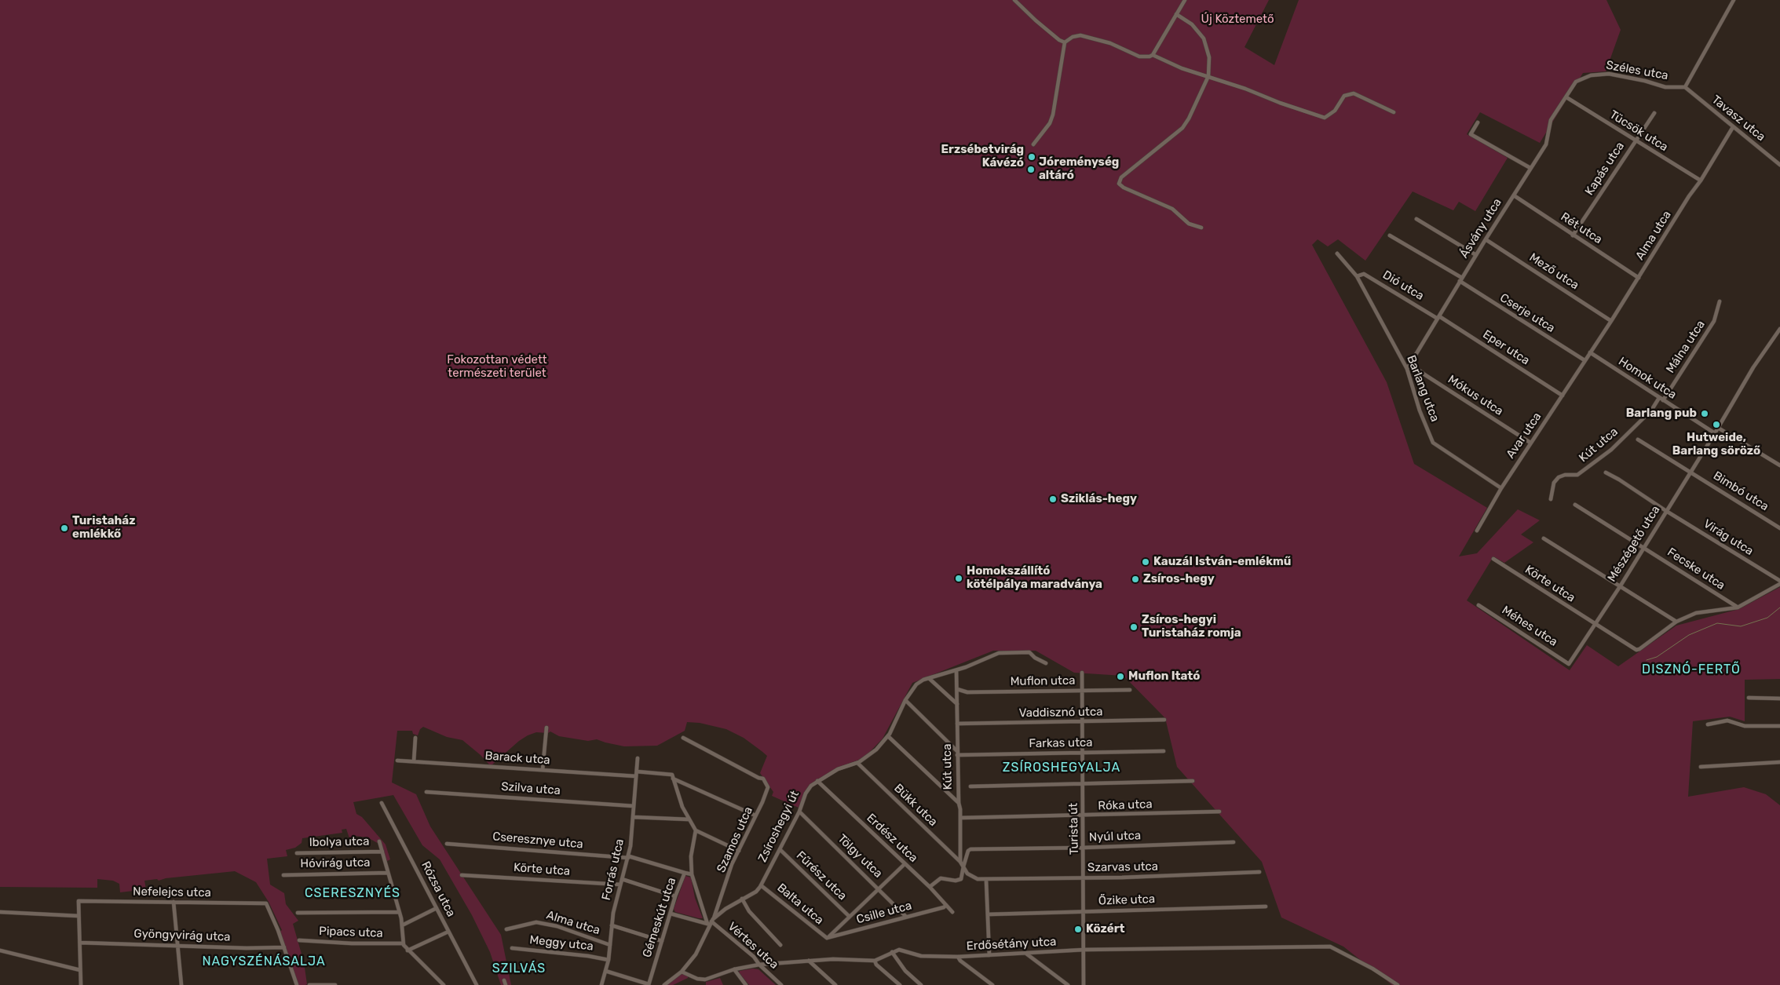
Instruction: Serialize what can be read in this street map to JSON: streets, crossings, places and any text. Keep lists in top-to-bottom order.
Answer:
{
  "streets": {
    "street": [
      "Széles utca",
      "Tavasz utca",
      "Tücsök utca",
      "Kapás utca",
      "Ásvány utca",
      "Rét utca",
      "Alma utca",
      "Mező utca",
      "Dió utca",
      "Cserje utca",
      "Málna utca",
      "Eper utca",
      "Homok utca",
      "Barlang utca",
      "Mókus utca",
      "Avar utca",
      "Kút utca",
      "Bimbó utca",
      "Virág utca",
      "Mészégető utca",
      "Fecske utca",
      "Körte utca",
      "Méhes utca",
      "Muflon utca",
      "Vaddisznó utca",
      "Farkas utca",
      "Barack utca",
      "Szilva utca",
      "Bükk utca",
      "Róka utca",
      "Zsíroshegyi út",
      "Turista út",
      "Nyúl utca",
      "Erdész utca",
      "Szamos utca",
      "Cseresznye utca",
      "Ibolya utca",
      "Tölgy utca",
      "Hóvirág utca",
      "Szarvas utca",
      "Forrás utca",
      "Fűrész utca",
      "Rózsa utca",
      "Nefelejcs utca",
      "Őzike utca",
      "Balta utca",
      "Csille utca",
      "Gémeskút utca",
      "Pipacs utca",
      "Gyöngyvirág utca",
      "Meggy utca",
      "Erdősétány utca",
      "Vértes utca"
    ]
  },
  "crossings": [
    ["Széles utca", "Tavasz utca"],
    ["Széles utca", "Tücsök utca"],
    ["Széles utca", "Ásvány utca"],
    ["Tavasz utca", "Alma utca"],
    ["Tücsök utca", "Kapás utca"],
    ["Tücsök utca", "Ásvány utca"],
    ["Tücsök utca", "Alma utca"],
    ["Kapás utca", "Rét utca"],
    ["Ásvány utca", "Rét utca"],
    ["Ásvány utca", "Mező utca"],
    ["Ásvány utca", "Dió utca"],
    ["Ásvány utca", "Cserje utca"],
    ["Ásvány utca", "Eper utca"],
    ["Ásvány utca", "Barlang utca"],
    ["Ásvány utca", "Mókus utca"],
    ["Rét utca", "Alma utca"],
    ["Alma utca", "Mező utca"],
    ["Alma utca", "Homok utca"],
    ["Alma utca", "Avar utca"],
    ["Alma utca", "Forrás utca"],
    ["Dió utca", "Eper utca"],
    ["Dió utca", "Barlang utca"],
    ["Cserje utca", "Avar utca"],
    ["Málna utca", "Homok utca"],
    ["Málna utca", "Kút utca"],
    ["Eper utca", "Avar utca"],
    ["Homok utca", "Avar utca"],
    ["Homok utca", "Kút utca"],
    ["Homok utca", "Mészégető utca"],
    ["Barlang utca", "Avar utca"],
    ["Mókus utca", "Avar utca"],
    ["Kút utca", "Muflon utca"],
    ["Kút utca", "Vaddisznó utca"],
    ["Kút utca", "Farkas utca"],
    ["Kút utca", "Bükk utca"],
    ["Kút utca", "Róka utca"],
    ["Kút utca", "Zsíroshegyi út"],
    ["Bimbó utca", "Mészégető utca"],
    ["Virág utca", "Mészégető utca"],
    ["Mészégető utca", "Fecske utca"],
    ["Mészégető utca", "Körte utca"],
    ["Mészégető utca", "Méhes utca"],
    ["Körte utca", "Forrás utca"],
    ["Muflon utca", "Turista út"],
    ["Vaddisznó utca", "Turista út"],
    ["Farkas utca", "Turista út"],
    ["Barack utca", "Forrás utca"],
    ["Szilva utca", "Forrás utca"],
    ["Bükk utca", "Zsíroshegyi út"],
    ["Bükk utca", "Nyúl utca"],
    ["Bükk utca", "Szarvas utca"],
    ["Róka utca", "Turista út"],
    ["Zsíroshegyi út", "Erdész utca"],
    ["Zsíroshegyi út", "Szamos utca"],
    ["Zsíroshegyi út", "Tölgy utca"],
    ["Zsíroshegyi út", "Fűrész utca"],
    ["Zsíroshegyi út", "Balta utca"],
    ["Zsíroshegyi út", "Vértes utca"],
    ["Turista út", "Nyúl utca"],
    ["Turista út", "Szarvas utca"],
    ["Turista út", "Őzike utca"],
    ["Turista út", "Erdősétány utca"],
    ["Erdész utca", "Csille utca"],
    ["Szamos utca", "Vértes utca"],
    ["Cseresznye utca", "Forrás utca"],
    ["Cseresznye utca", "Gémeskút utca"],
    ["Tölgy utca", "Csille utca"],
    ["Forrás utca", "Meggy utca"],
    ["Nefelejcs utca", "Gyöngyvirág utca"],
    ["Balta utca", "Csille utca"],
    ["Erdősétány utca", "Vértes utca"]
  ],
  "districts": [
    "DISZNÓ-FERTŐ",
    "ZSÍROSHEGYALJA",
    "CSERESZNYÉS",
    "NAGYSZÉNÁSALJA",
    "SZILVÁS"
  ],
  "parks": ["Új Köztemető", "Fokozottan védett természeti terület"],
  "places": [
    "Erzsébetvirág Kávézó",
    "Jóreménység altáró",
    "Barlang pub",
    "Hutweide, Barlang söröző",
    "Sziklás-hegy",
    "Turistaház emlékkő",
    "Kauzál István-emlékmű",
    "Homokszállító kötélpálya maradványa",
    "Zsíros-hegy",
    "Zsíros-hegyi Turistaház romja",
    "Muflon Itató",
    "Közért"
  ]
}
